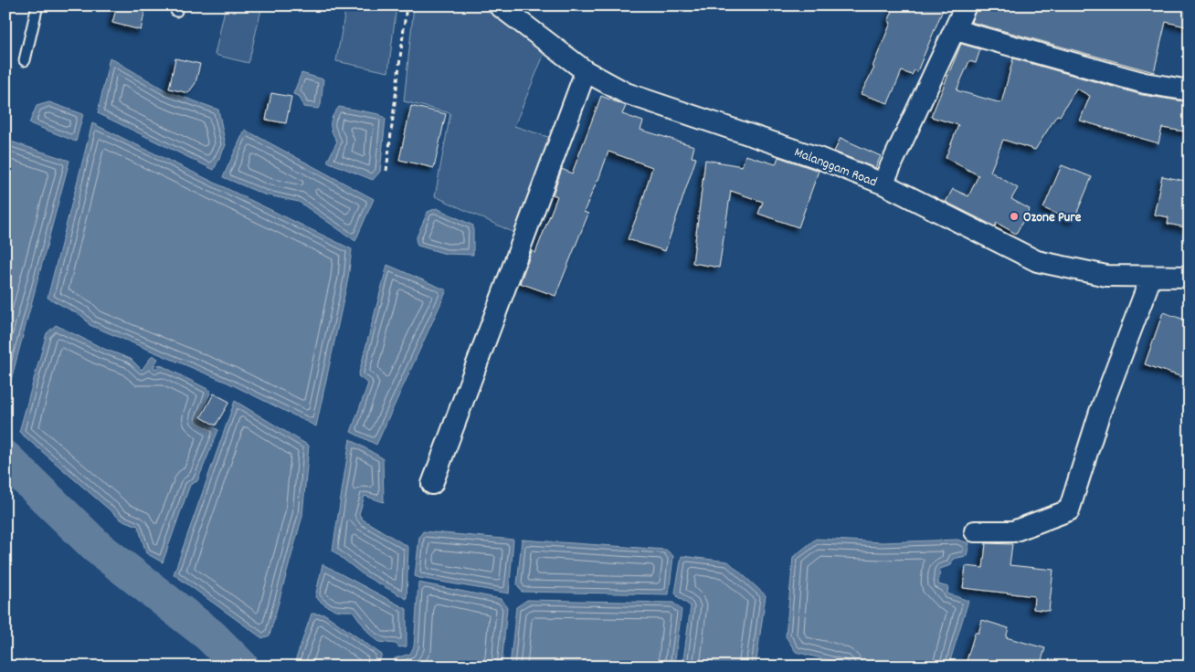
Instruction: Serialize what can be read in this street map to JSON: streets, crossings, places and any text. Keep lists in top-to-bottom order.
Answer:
{
  "streets": {
    "street": ["Malanggam Road"]
  },
  "places": ["Ozone Pure"]
}
